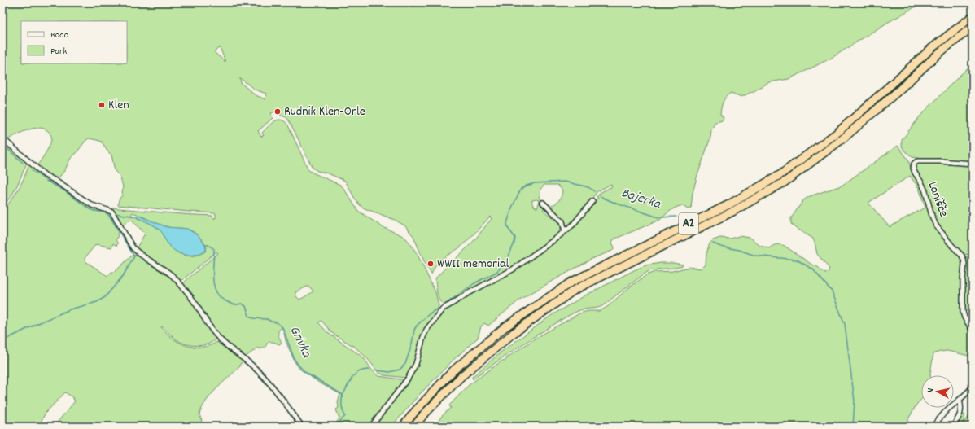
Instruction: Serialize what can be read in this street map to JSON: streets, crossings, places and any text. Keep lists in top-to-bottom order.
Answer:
{
  "streets": {
    "highway": ["A2"],
    "street": ["Lanišče"]
  },
  "water": ["Bajerka", "Grivka"],
  "places": ["Klen", "Rudnik Klen-Orle", "WWII memorial"],
  "legend": ["Road", "Park"],
  "north": "left"
}
